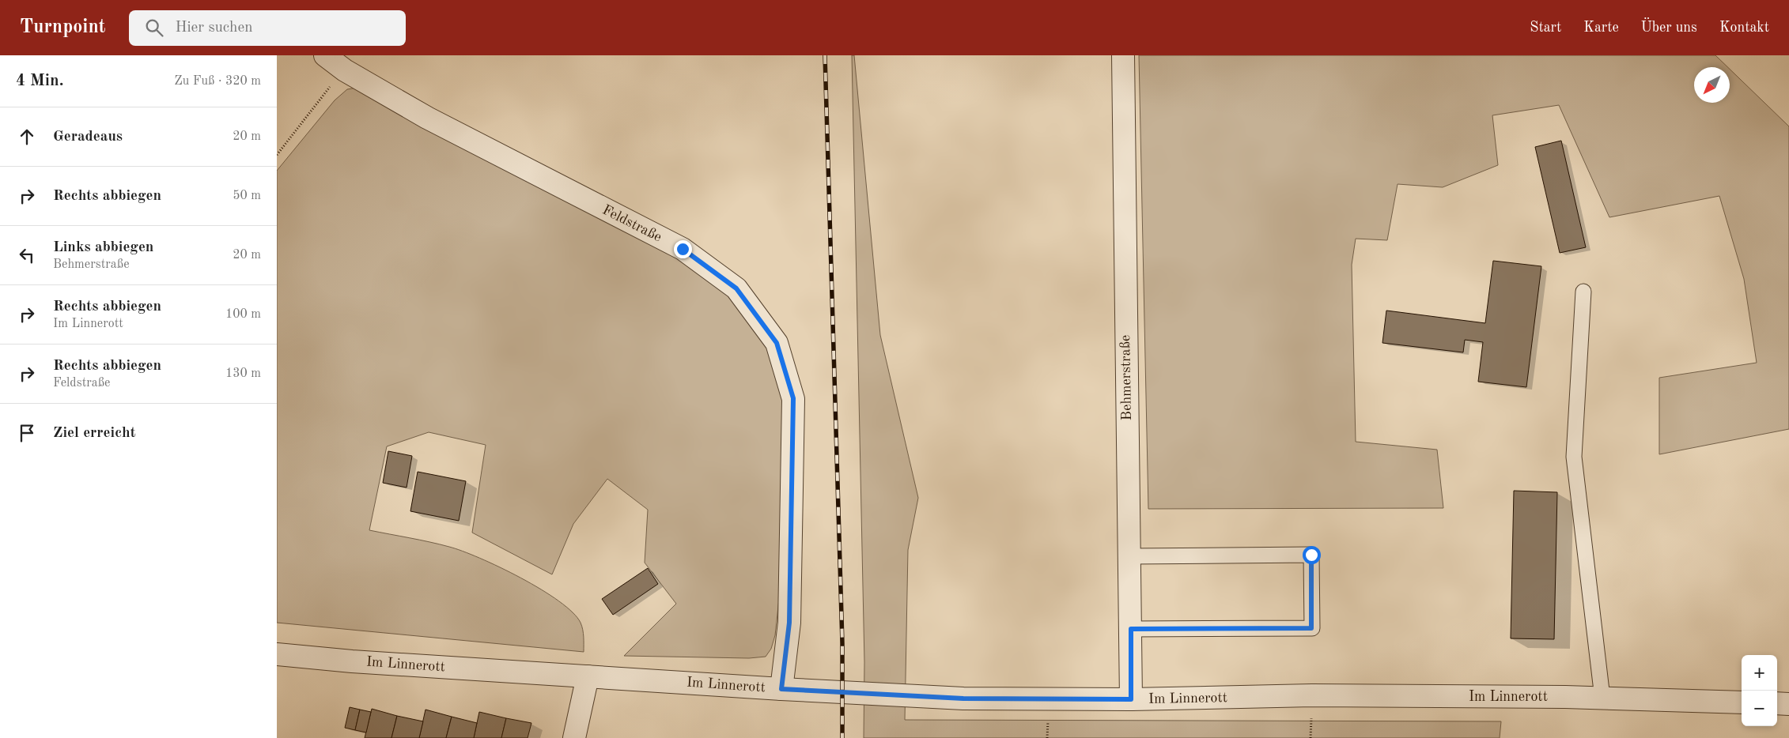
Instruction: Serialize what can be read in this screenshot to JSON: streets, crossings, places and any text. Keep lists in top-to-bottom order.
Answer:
{
  "streets": {
    "street": ["Feldstraße", "Behmerstraße", "Im Linnerott"]
  },
  "crossings": [
    ["Feldstraße", "Im Linnerott"],
    ["Behmerstraße", "Im Linnerott"]
  ],
  "north": "bottom left",
  "page": {
    "header": "Turnpoint",
    "search": "Hier suchen",
    "nav": [
      "Start",
      "Karte",
      "Über uns",
      "Kontakt"
    ],
    "heading": ["4 Min.", "Zu Fuß · 320 m"],
    "list": [
      ["Geradeaus", "20 m"],
      ["Rechts abbiegen", "50 m"],
      ["Links abbiegen", "Behmerstraße", "20 m"],
      ["Rechts abbiegen", "Im Linnerott", "100 m"],
      ["Rechts abbiegen", "Feldstraße", "130 m"],
      "Ziel erreicht"
    ],
    "map_buttons": ["+", "−"]
  }
}
